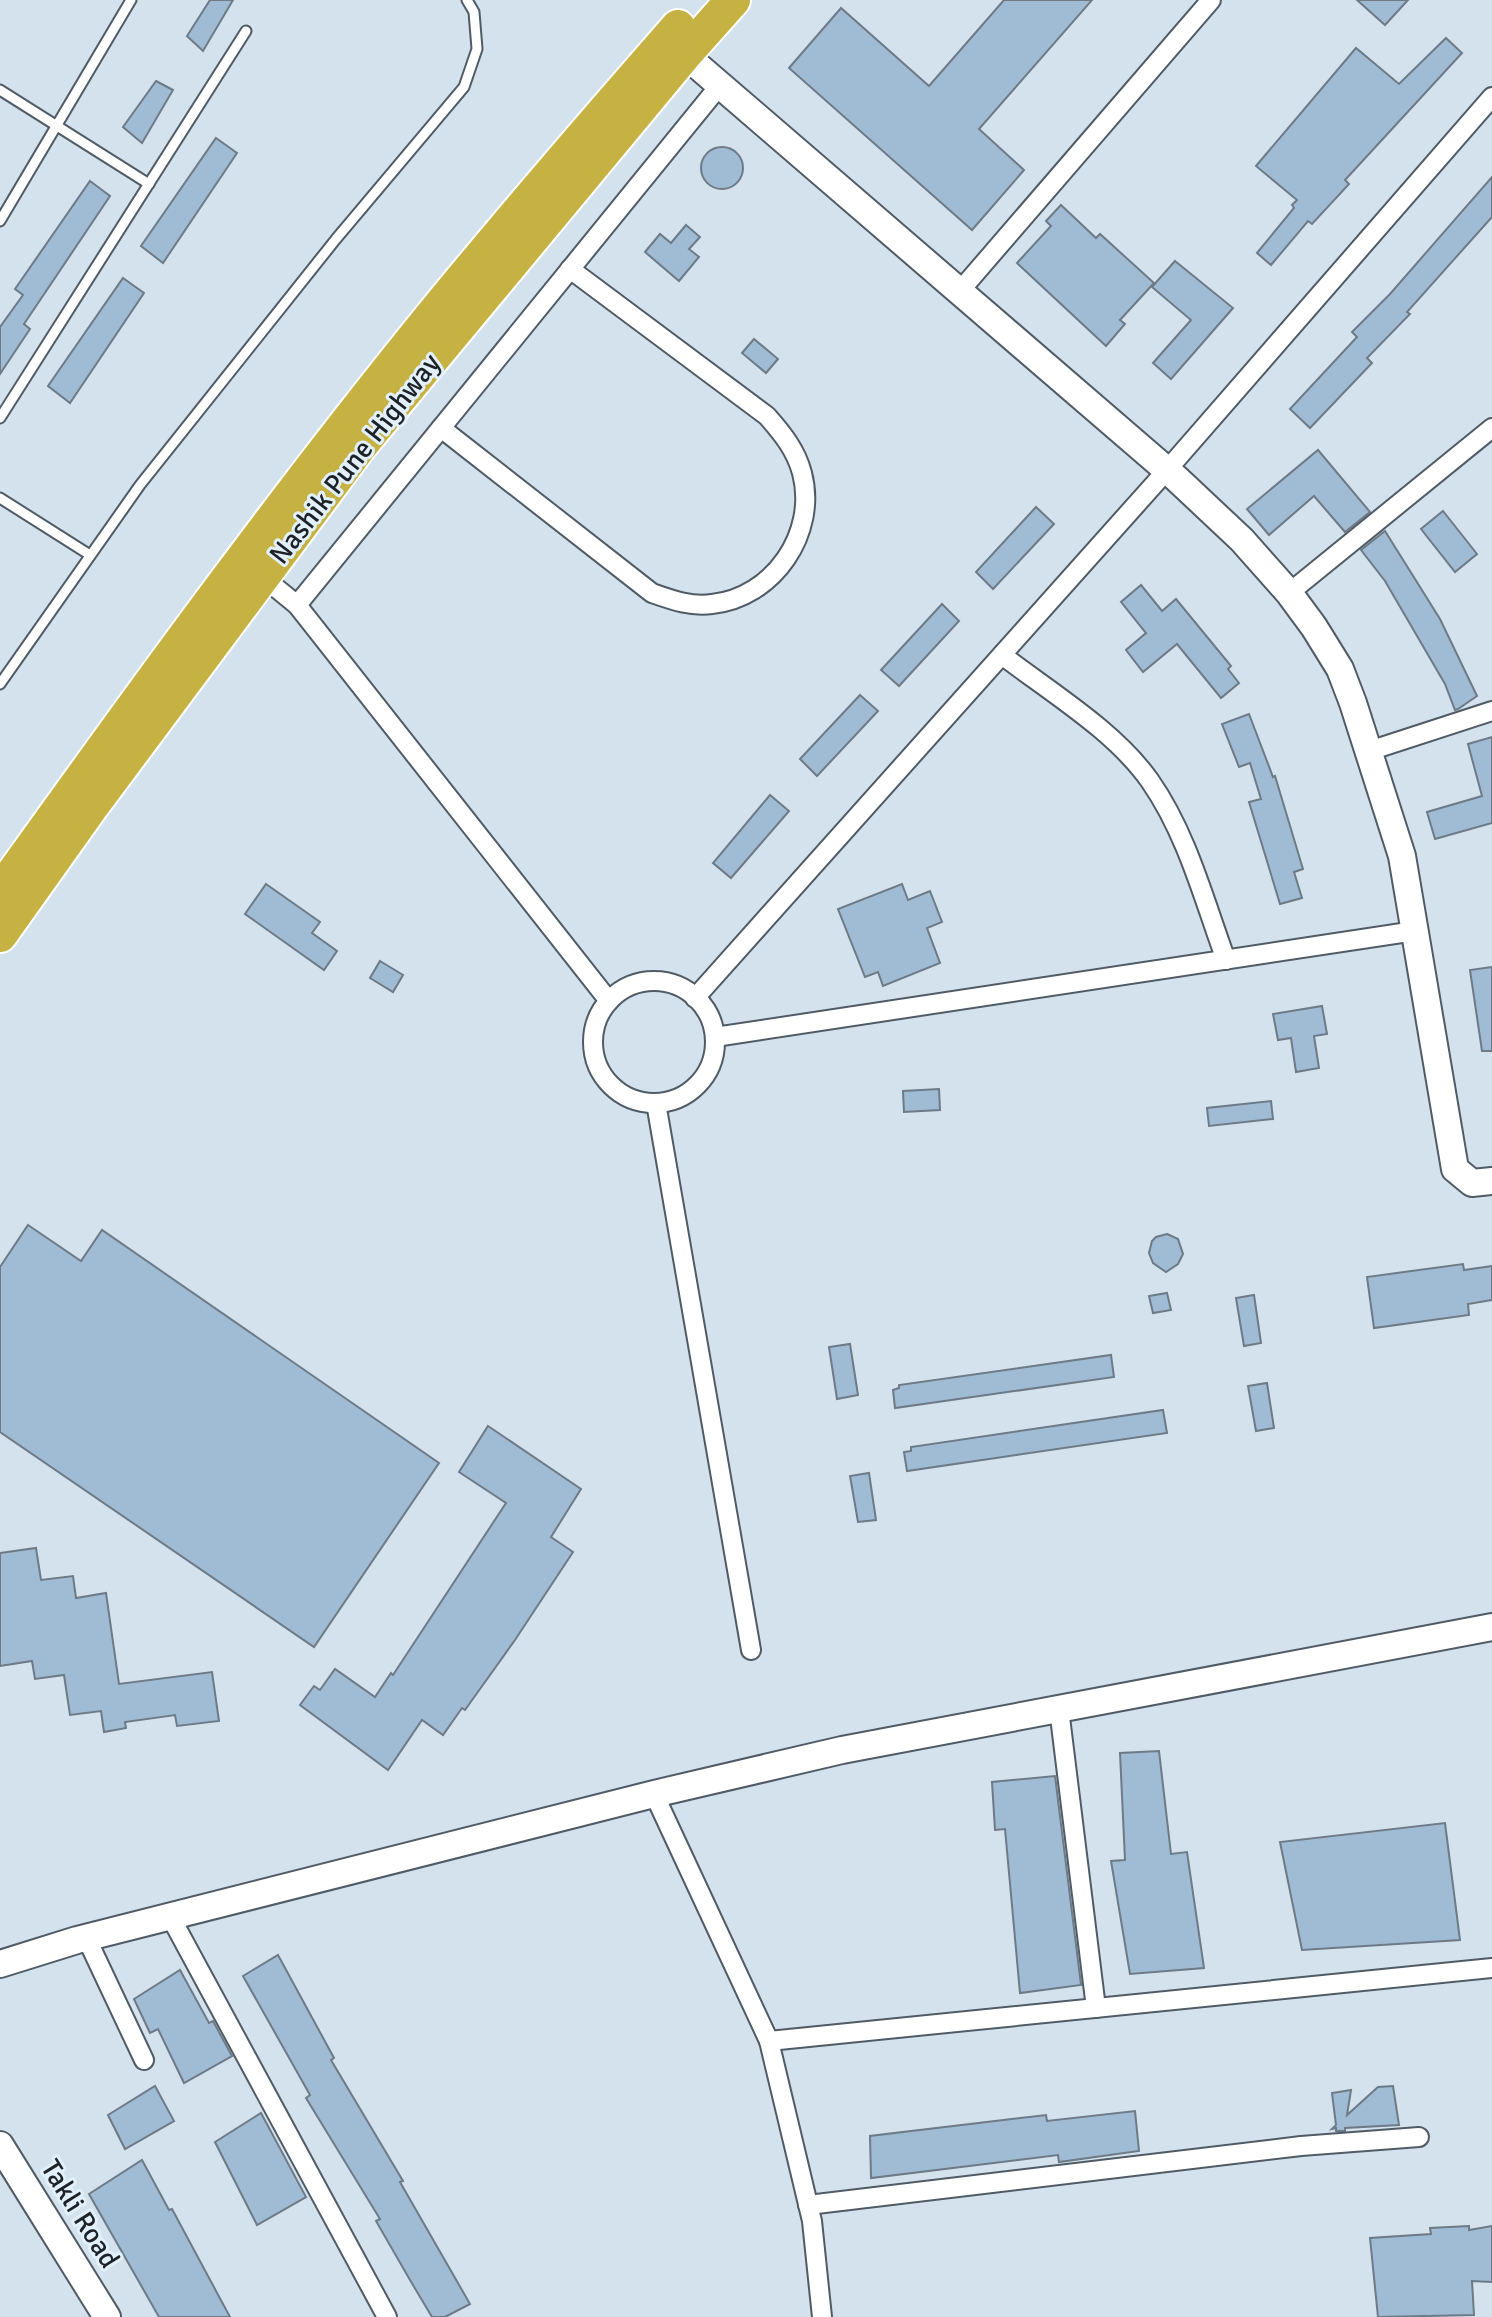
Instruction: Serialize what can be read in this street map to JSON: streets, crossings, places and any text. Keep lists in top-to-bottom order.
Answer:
{
  "streets": {
    "highway": ["Nashik Pune Highway"],
    "main road": ["Takli Road"]
  }
}
